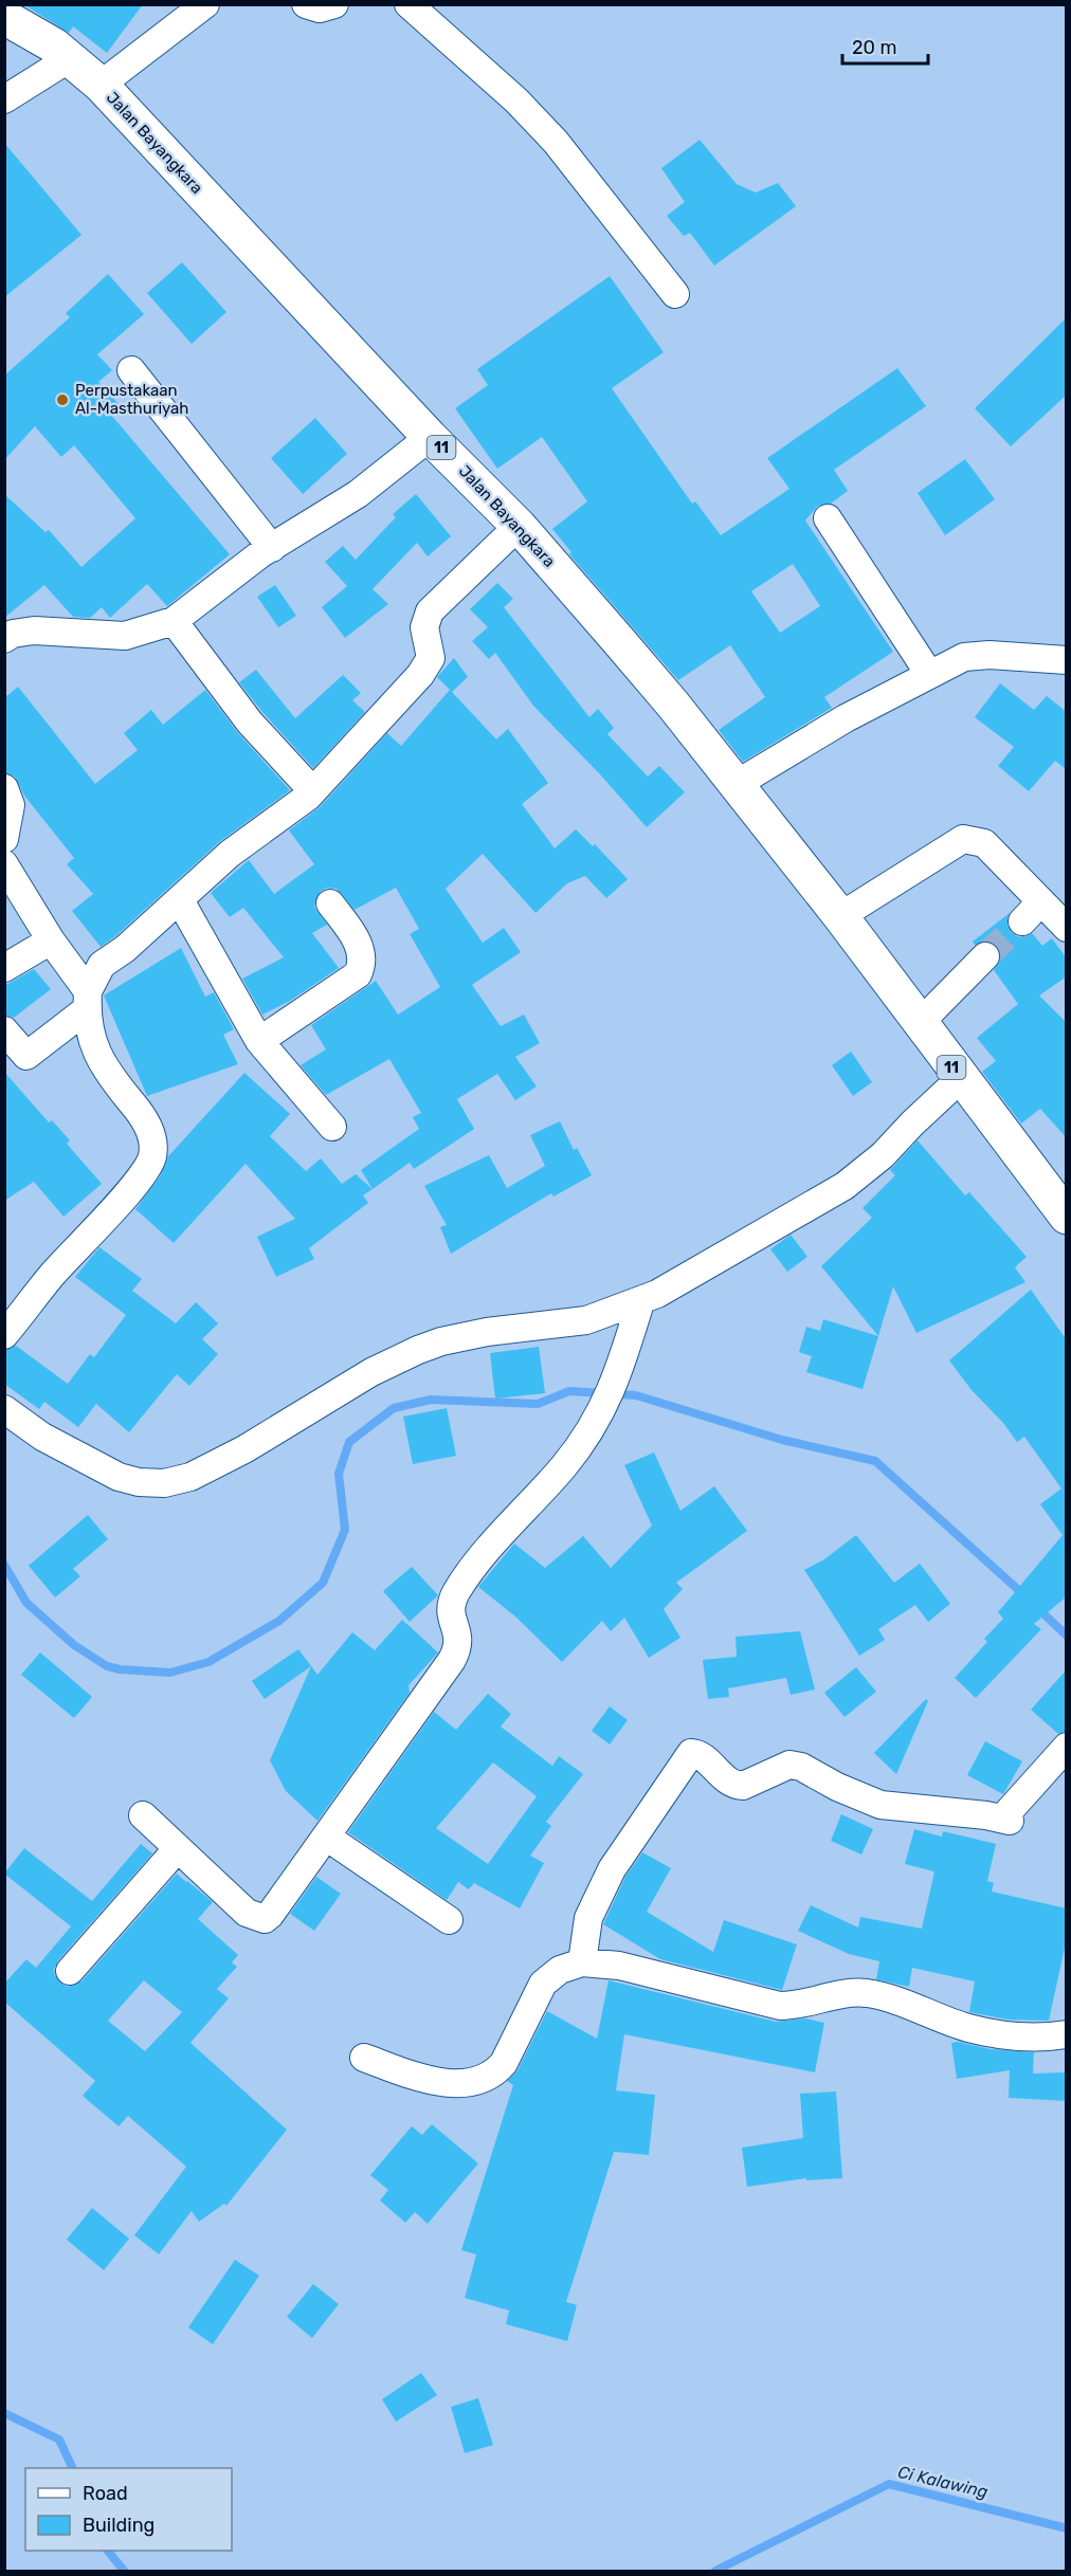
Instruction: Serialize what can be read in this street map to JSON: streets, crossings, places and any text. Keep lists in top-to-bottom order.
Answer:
{
  "streets": {
    "highway": ["Jalan Bayangkara", "11"]
  },
  "crossings": [
    ["Jalan Bayangkara", "11"]
  ],
  "water": ["Ci Kalawing"],
  "places": ["Perpustakaan Al-Masthuriyah"],
  "legend": ["Road", "Building"],
  "scale_bar": "20 m"
}
